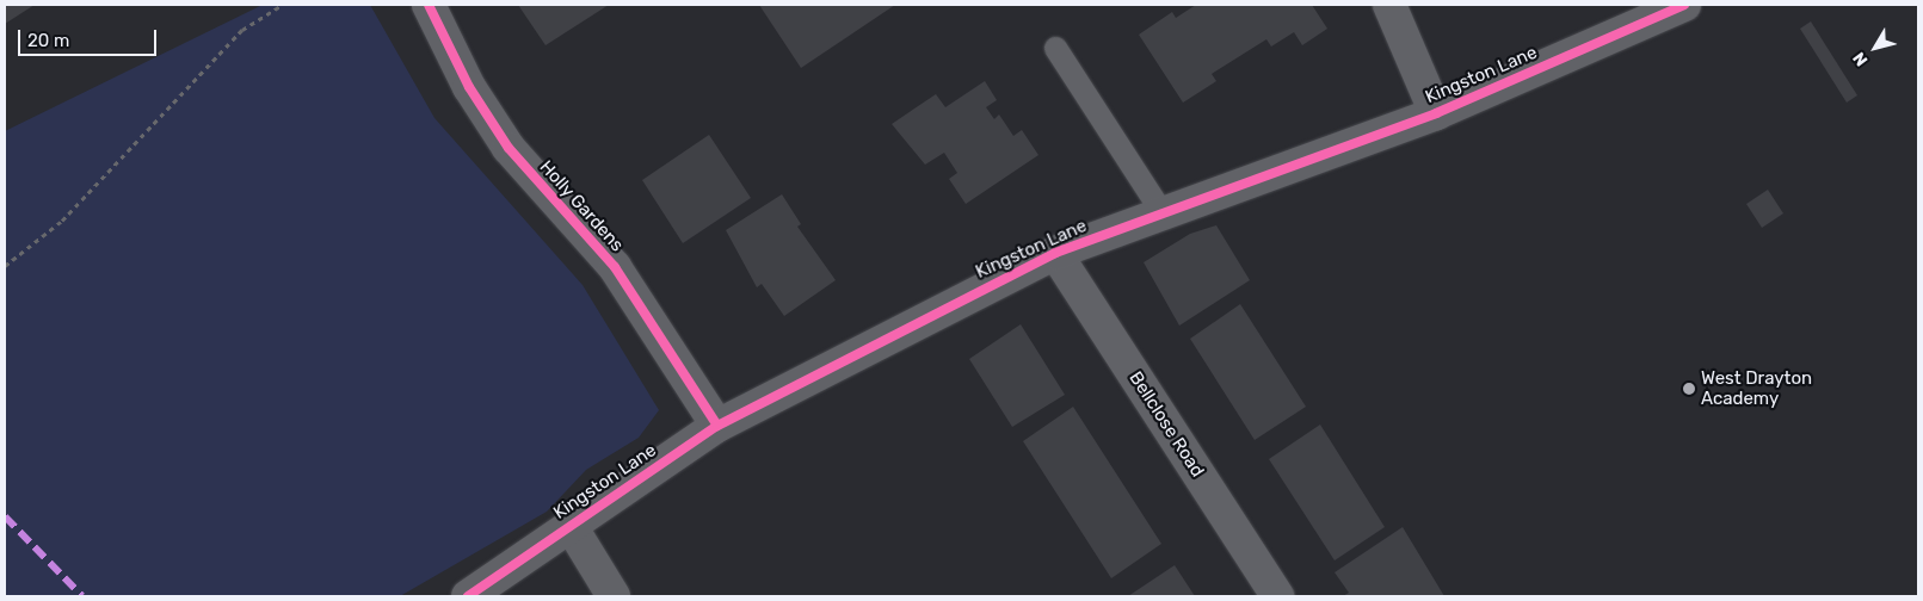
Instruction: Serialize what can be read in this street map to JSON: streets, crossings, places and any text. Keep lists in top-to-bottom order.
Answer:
{
  "streets": {
    "street": ["Kingston Lane", "Holly Gardens", "Bellclose Road"]
  },
  "crossings": [
    ["Kingston Lane", "Holly Gardens"],
    ["Kingston Lane", "Bellclose Road"]
  ],
  "places": ["West Drayton Academy"],
  "scale_bar": "20 m",
  "north": "bottom left"
}
